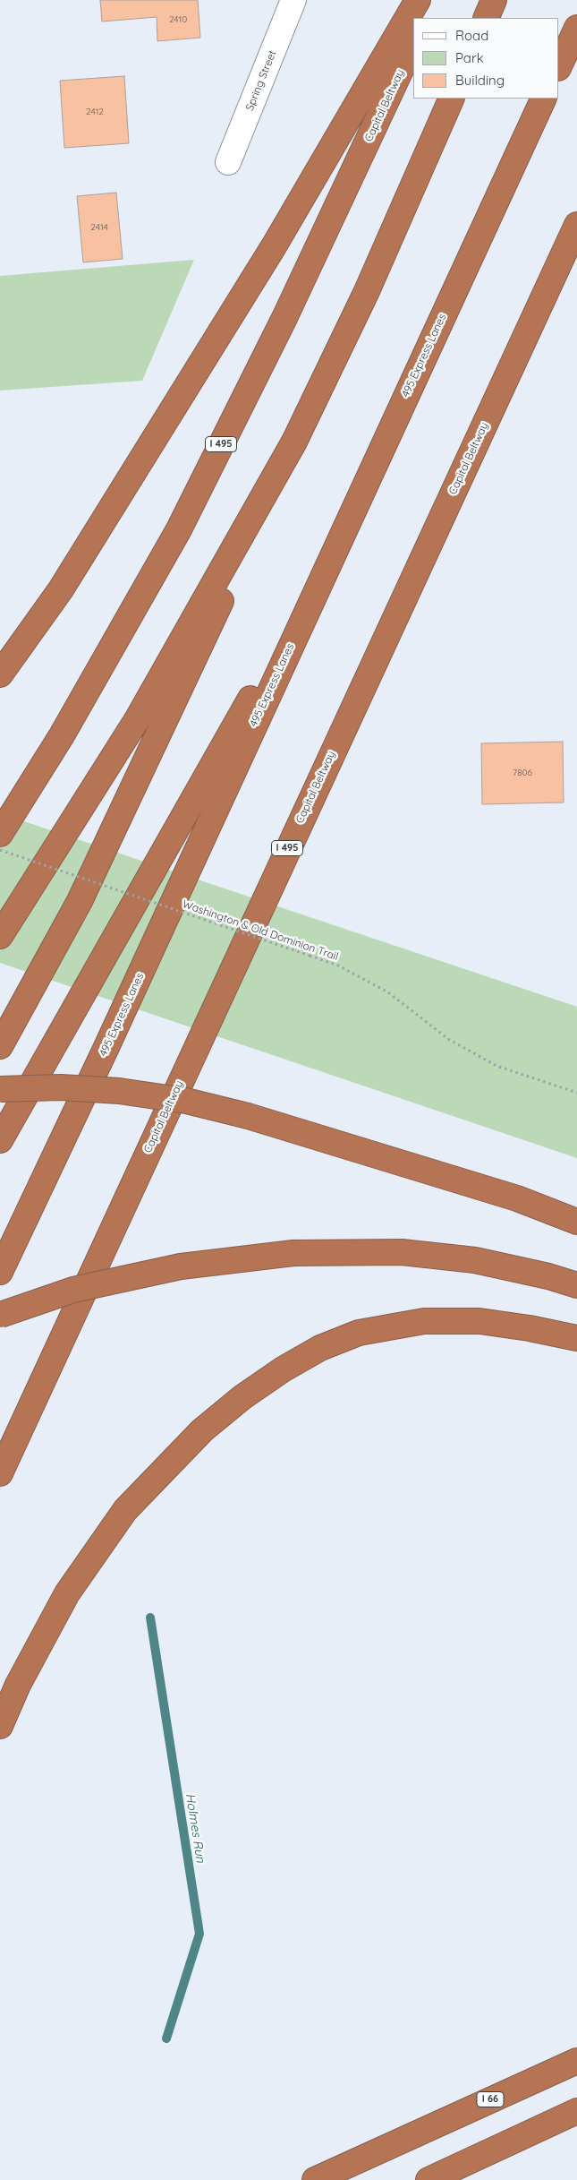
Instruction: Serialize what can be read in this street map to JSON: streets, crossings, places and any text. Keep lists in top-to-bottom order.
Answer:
{
  "streets": {
    "highway": [
      "Capital Beltway",
      "495 Express Lanes",
      "I 495",
      "I 66"
    ],
    "street": ["Spring Street"],
    "path": ["Washington & Old Dominion Trail"]
  },
  "water": ["Holmes Run"],
  "house_numbers": [
    "2410",
    "2412",
    "2414",
    "7806"
  ],
  "legend": ["Road", "Park", "Building"]
}
